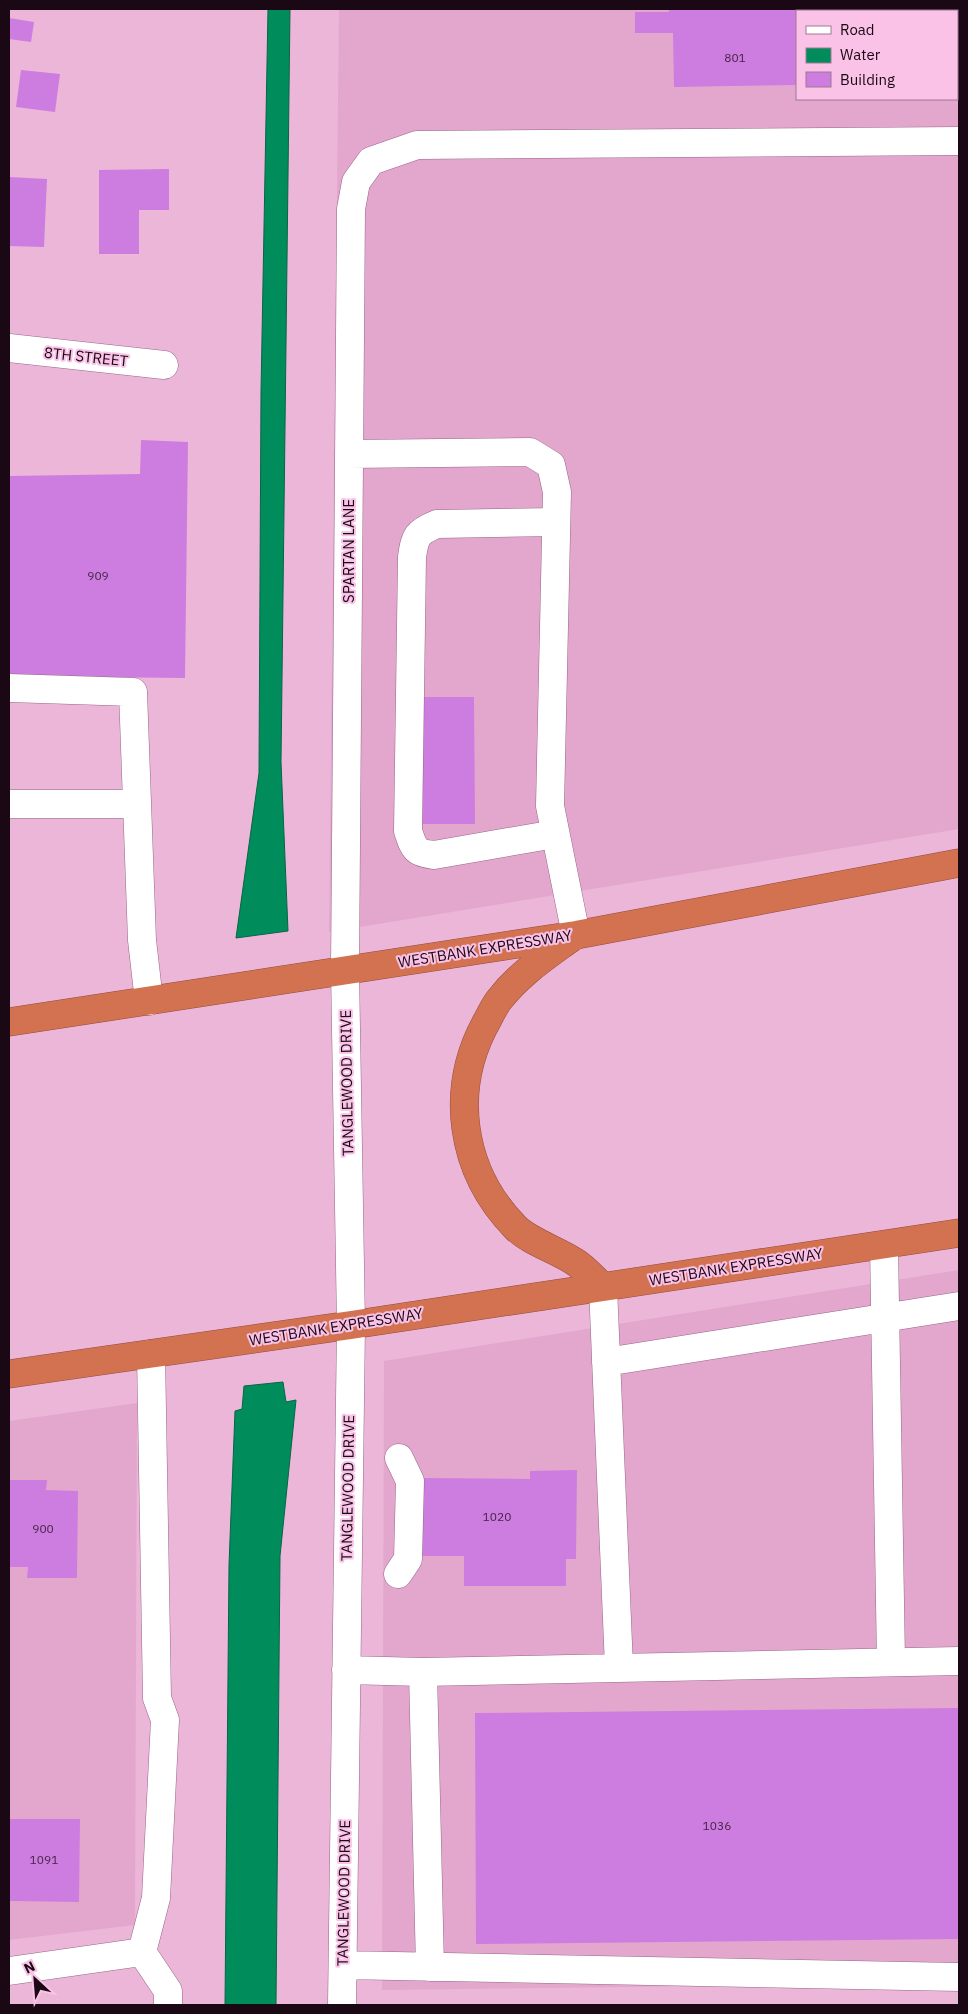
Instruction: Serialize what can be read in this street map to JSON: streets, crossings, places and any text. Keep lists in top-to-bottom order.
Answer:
{
  "streets": {
    "highway": ["WESTBANK EXPRESSWAY"],
    "street": ["8TH STREET", "SPARTAN LANE", "TANGLEWOOD DRIVE"]
  },
  "crossings": [
    ["SPARTAN LANE", "WESTBANK EXPRESSWAY"],
    ["SPARTAN LANE", "TANGLEWOOD DRIVE"],
    ["WESTBANK EXPRESSWAY", "TANGLEWOOD DRIVE"]
  ],
  "house_numbers": [
    "801",
    "909",
    "1020",
    "900",
    "1036",
    "1091"
  ],
  "legend": ["Road", "Water", "Building"],
  "north": "top left"
}
